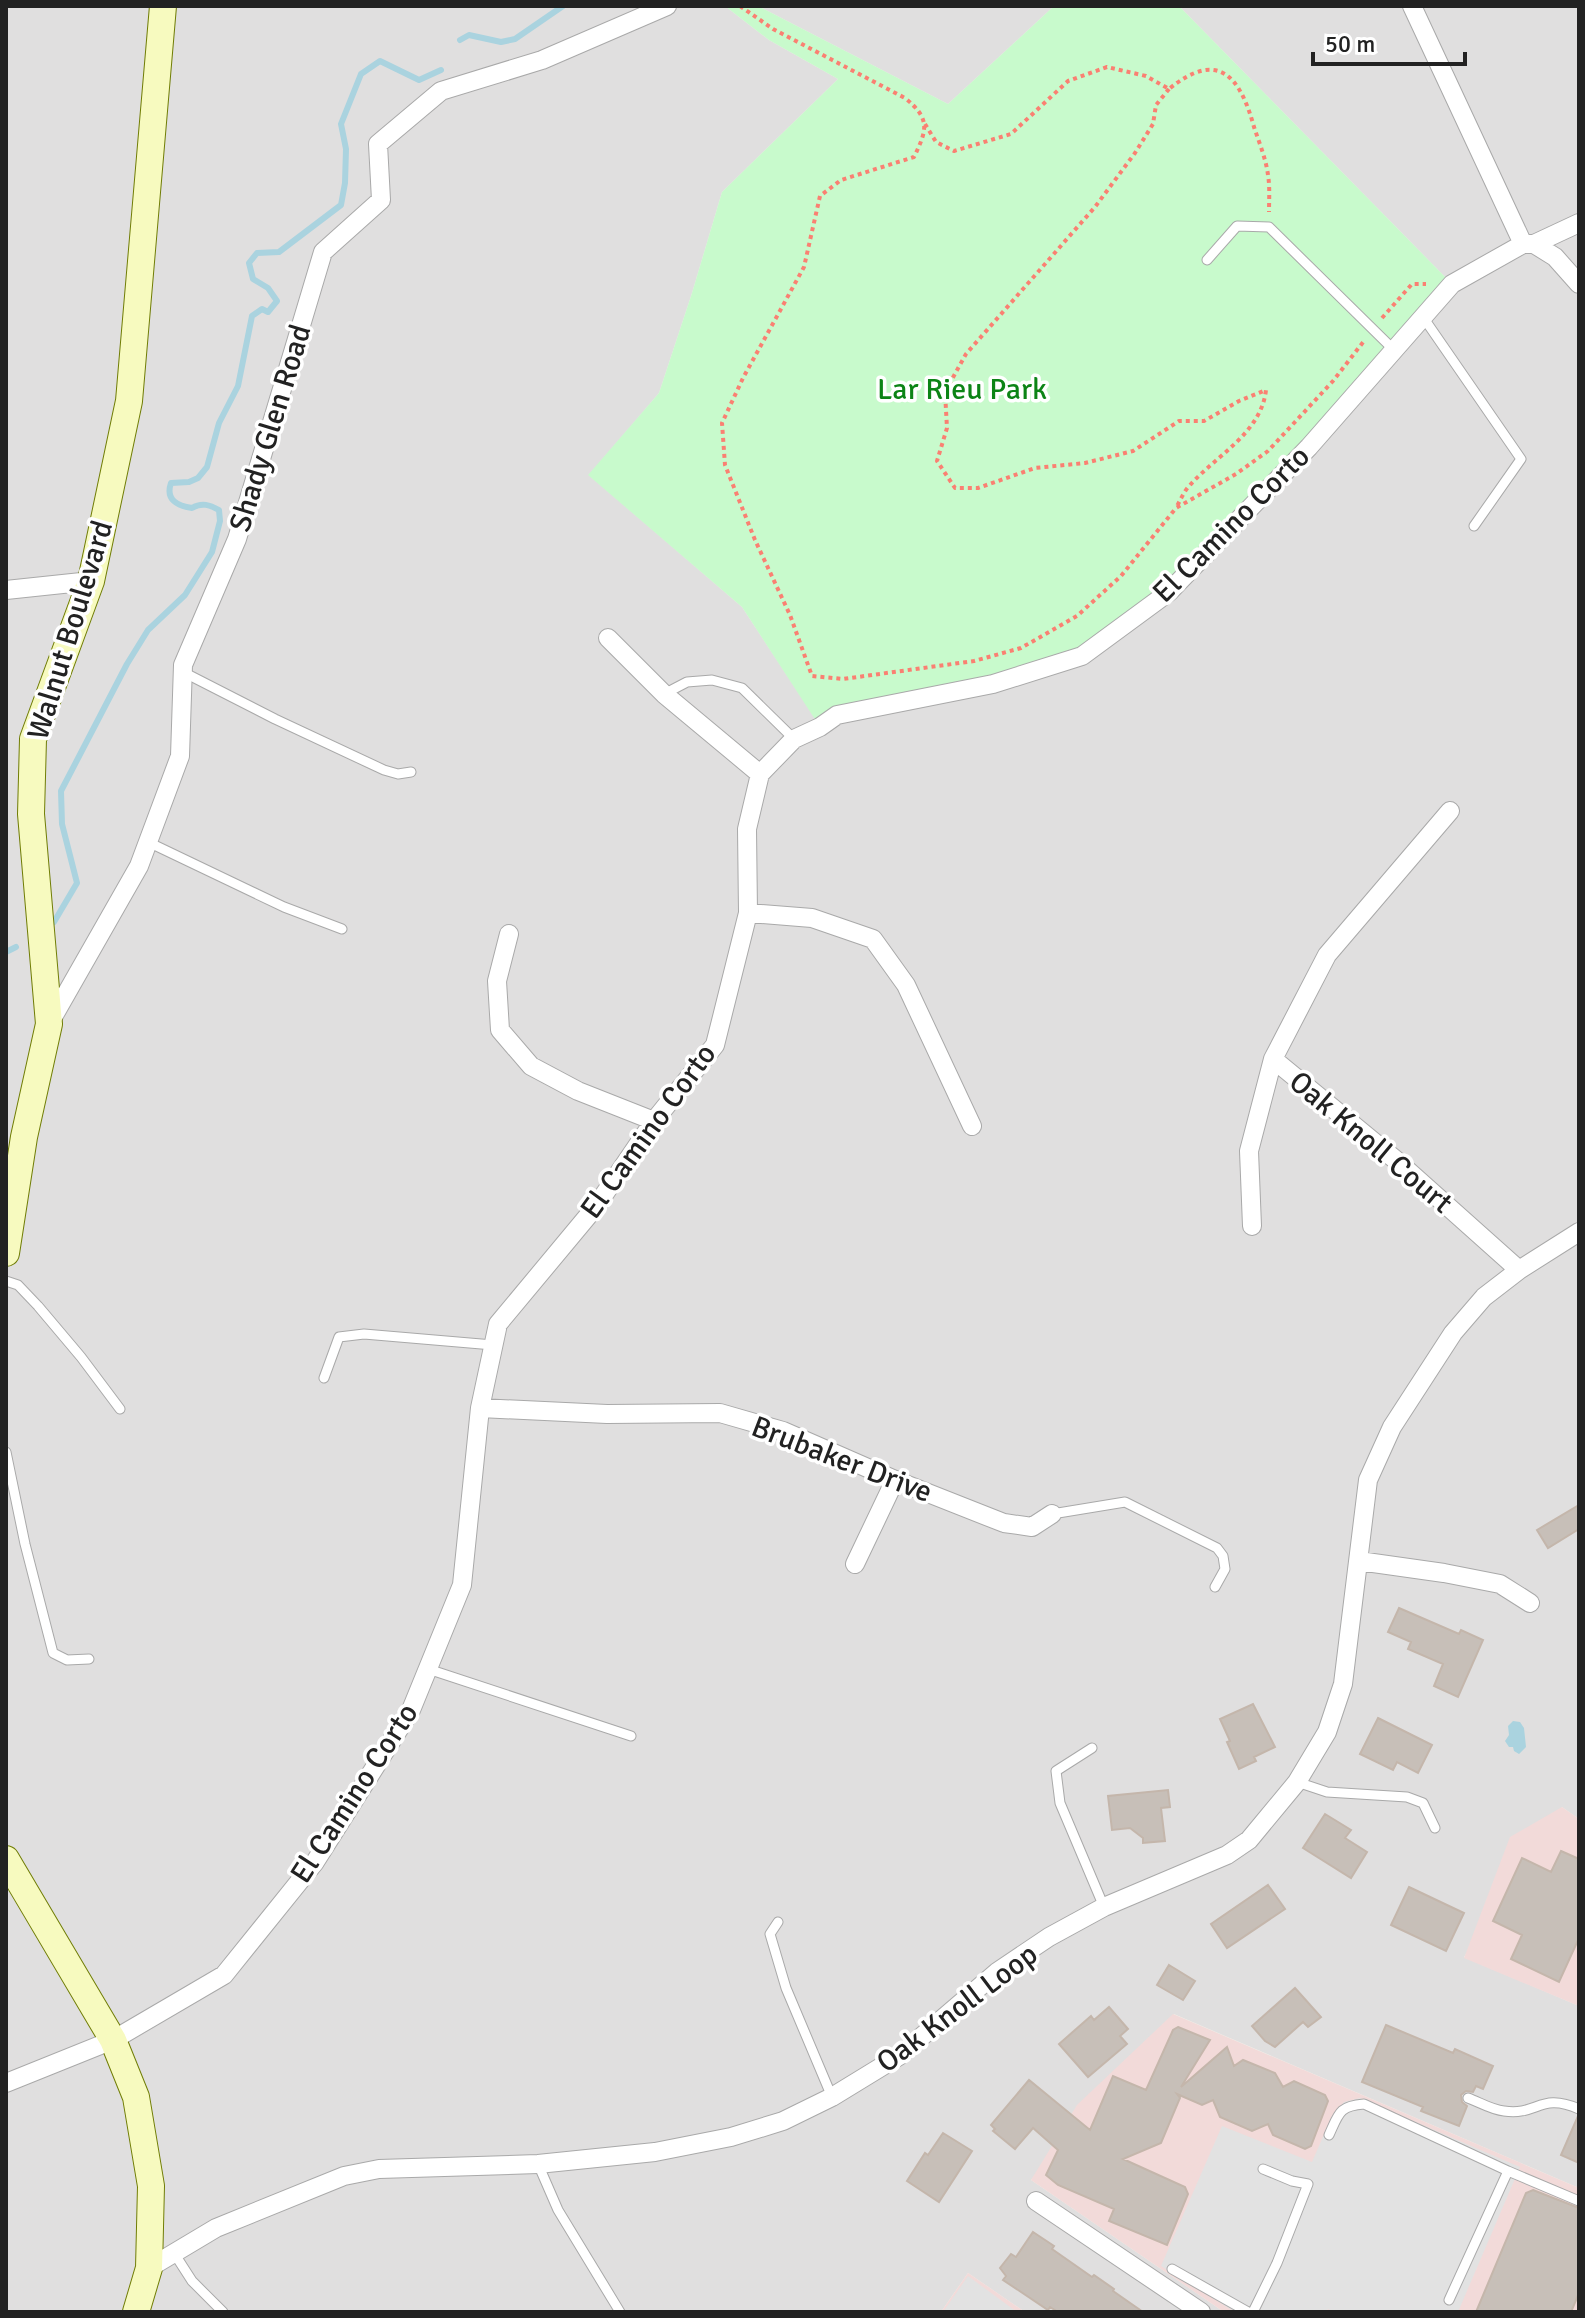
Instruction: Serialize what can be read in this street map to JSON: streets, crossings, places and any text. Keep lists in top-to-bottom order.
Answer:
{
  "streets": {
    "street": [
      "Shady Glen Road",
      "El Camino Corto",
      "Walnut Boulevard",
      "Oak Knoll Court",
      "Brubaker Drive",
      "Oak Knoll Loop"
    ]
  },
  "crossings": [
    ["Shady Glen Road", "Walnut Boulevard"],
    ["El Camino Corto", "Brubaker Drive"],
    ["Oak Knoll Court", "Oak Knoll Loop"]
  ],
  "parks": ["Lar Rieu Park"],
  "scale_bar": "50 m"
}
